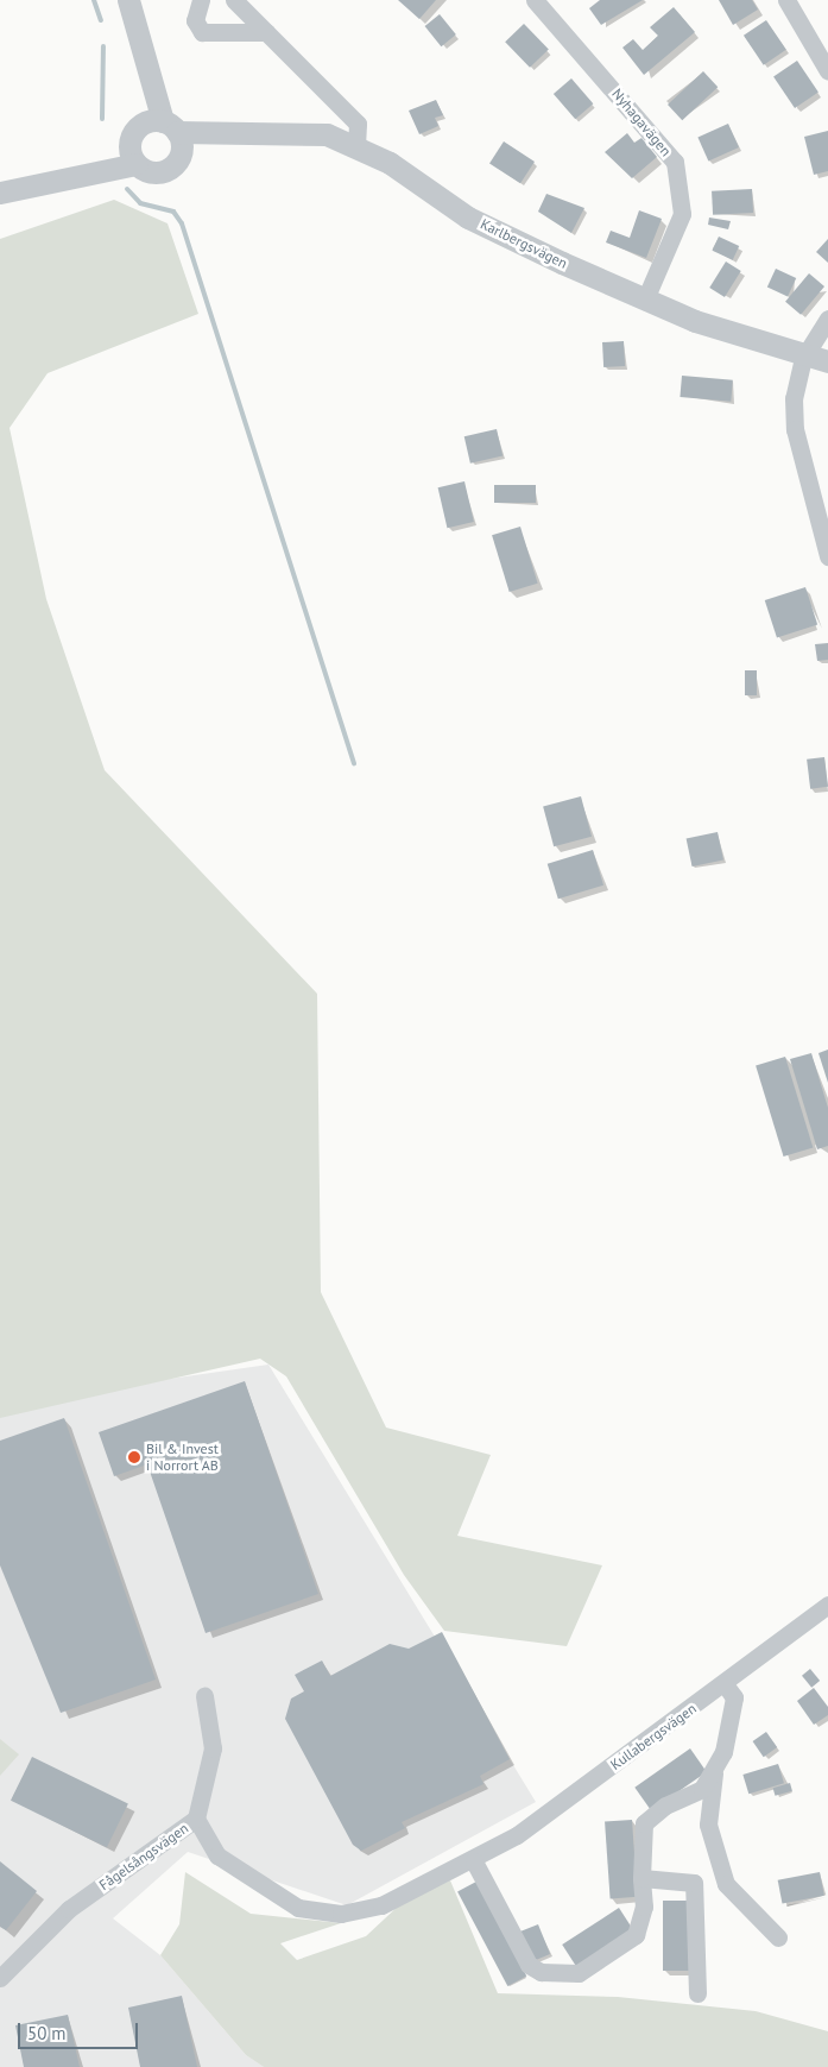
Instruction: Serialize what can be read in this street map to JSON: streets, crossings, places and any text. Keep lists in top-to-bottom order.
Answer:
{
  "streets": {
    "street": [
      "Nyhagavägen",
      "Karlbergsvägen",
      "Kullabergsvägen",
      "Fågelsångsvägen"
    ]
  },
  "crossings": [
    ["Nyhagavägen", "Karlbergsvägen"],
    ["Kullabergsvägen", "Fågelsångsvägen"]
  ],
  "places": ["Bil & Invest i Norrort AB"],
  "scale_bar": "50 m"
}
